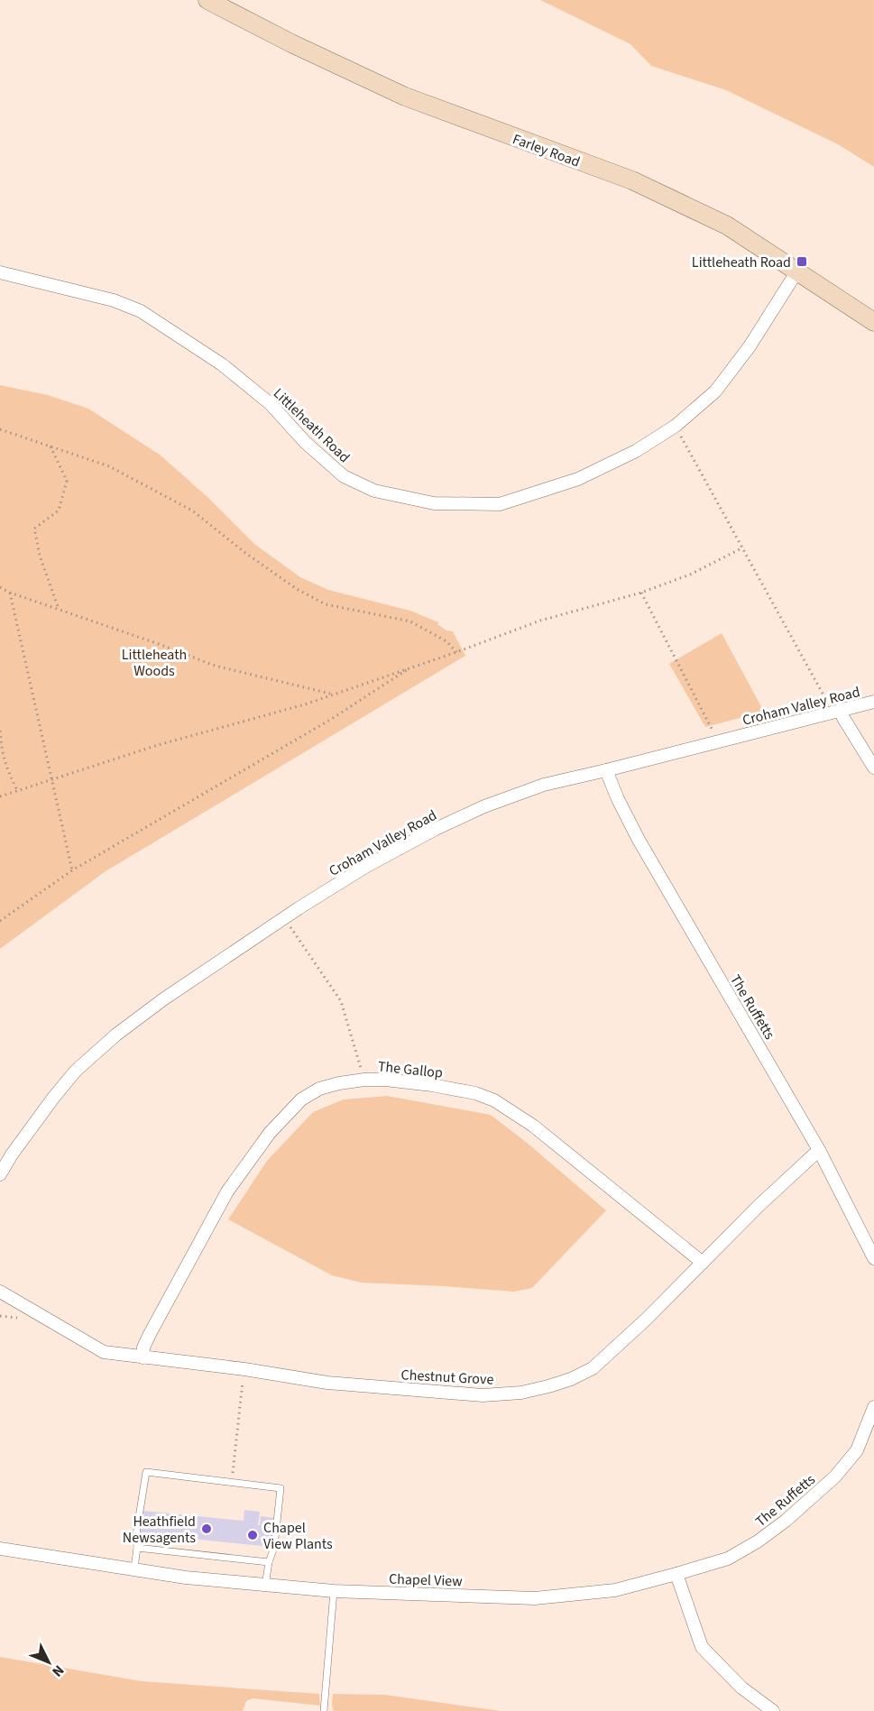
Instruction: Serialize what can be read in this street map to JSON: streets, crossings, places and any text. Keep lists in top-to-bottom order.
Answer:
{
  "streets": {
    "street": [
      "Farley Road",
      "Littleheath Road",
      "Croham Valley Road",
      "The Ruffetts",
      "The Gallop",
      "Chestnut Grove",
      "Chapel View"
    ]
  },
  "crossings": [
    ["Farley Road", "Littleheath Road"],
    ["Croham Valley Road", "The Ruffetts"],
    ["The Ruffetts", "Chestnut Grove"],
    ["The Ruffetts", "Chapel View"],
    ["The Gallop", "Chestnut Grove"]
  ],
  "parks": ["Littleheath Woods"],
  "places": {
    "transit": ["Littleheath Road"],
    "other": ["Heathfield Newsagents", "Chapel View Plants"]
  },
  "north": "bottom right"
}
